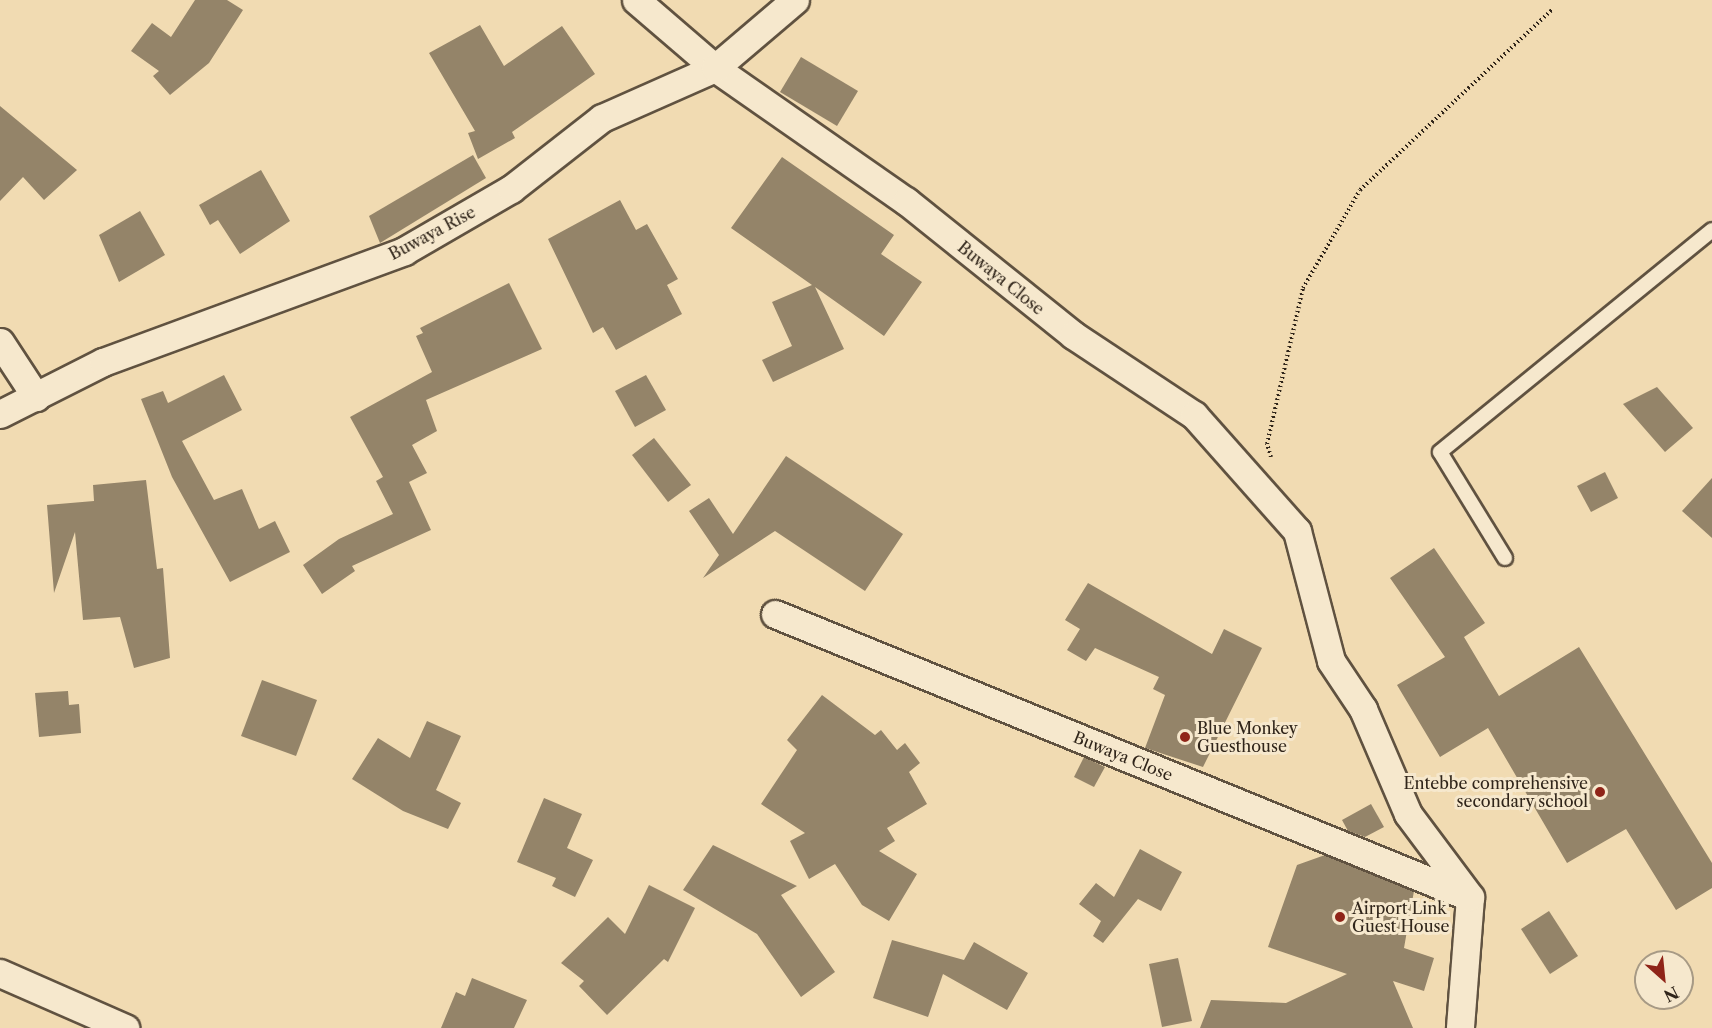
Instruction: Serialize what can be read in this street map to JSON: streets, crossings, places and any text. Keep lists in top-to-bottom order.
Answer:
{
  "streets": {
    "street": ["Buwaya Rise", "Buwaya Close"]
  },
  "crossings": [
    ["Buwaya Rise", "Buwaya Close"]
  ],
  "places": ["Blue Monkey Guesthouse", "Entebbe comprehensive secondary school", "Airport Link Guest House"],
  "north": "bottom right"
}
